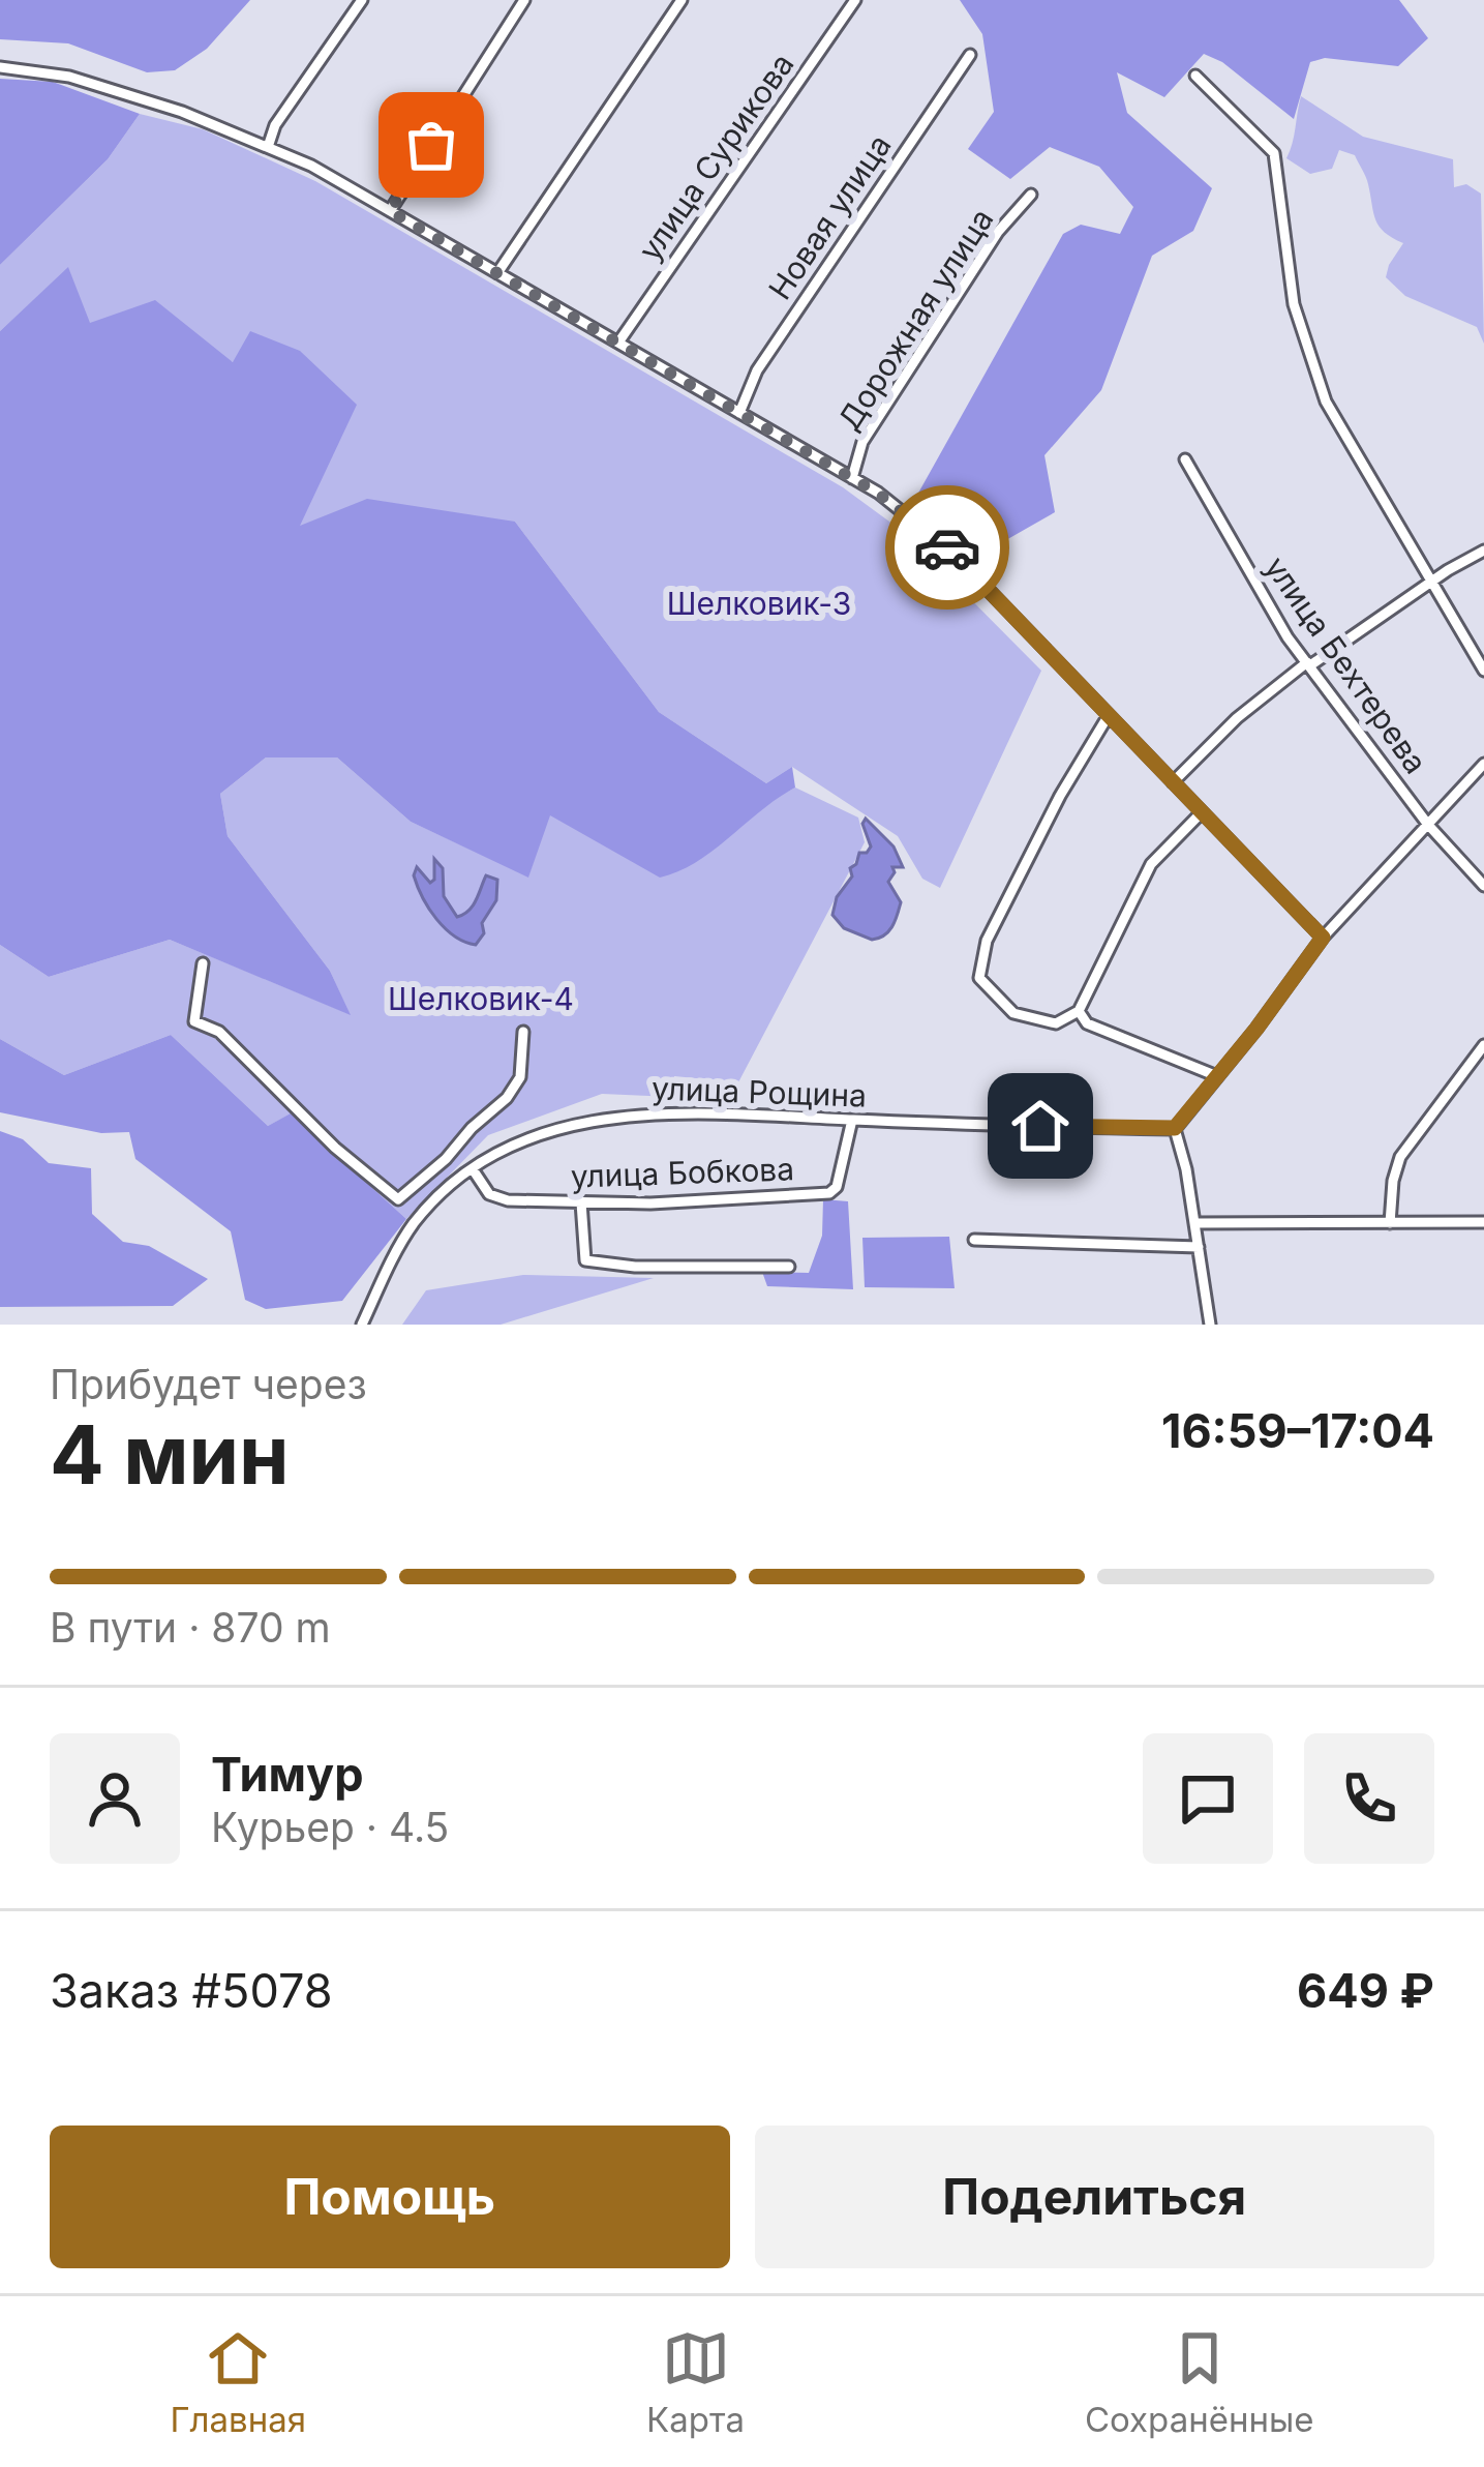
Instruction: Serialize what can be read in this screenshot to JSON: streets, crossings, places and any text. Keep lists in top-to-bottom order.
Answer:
{
  "streets": {
    "street": [
      "улица Сурикова",
      "Новая улица",
      "Дорожная улица",
      "улица Бехтерева",
      "улица Рощина",
      "улица Бобкова"
    ]
  },
  "crossings": [
    ["улица Рощина", "улица Бобкова"]
  ],
  "parks": ["Шелковик-3", "Шелковик-4"],
  "page": {
    "heading": ["4 мин", "Прибудет через", "16:59–17:04"],
    "panel": [
      "Тимур",
      "Курьер · 4.5",
      "Заказ #5078",
      "649 ₽"
    ],
    "bar": "В пути · 870 m",
    "buttons": ["Помощь", "Поделиться"],
    "tabs": ["Главная", "Карта", "Сохранённые"]
  }
}
